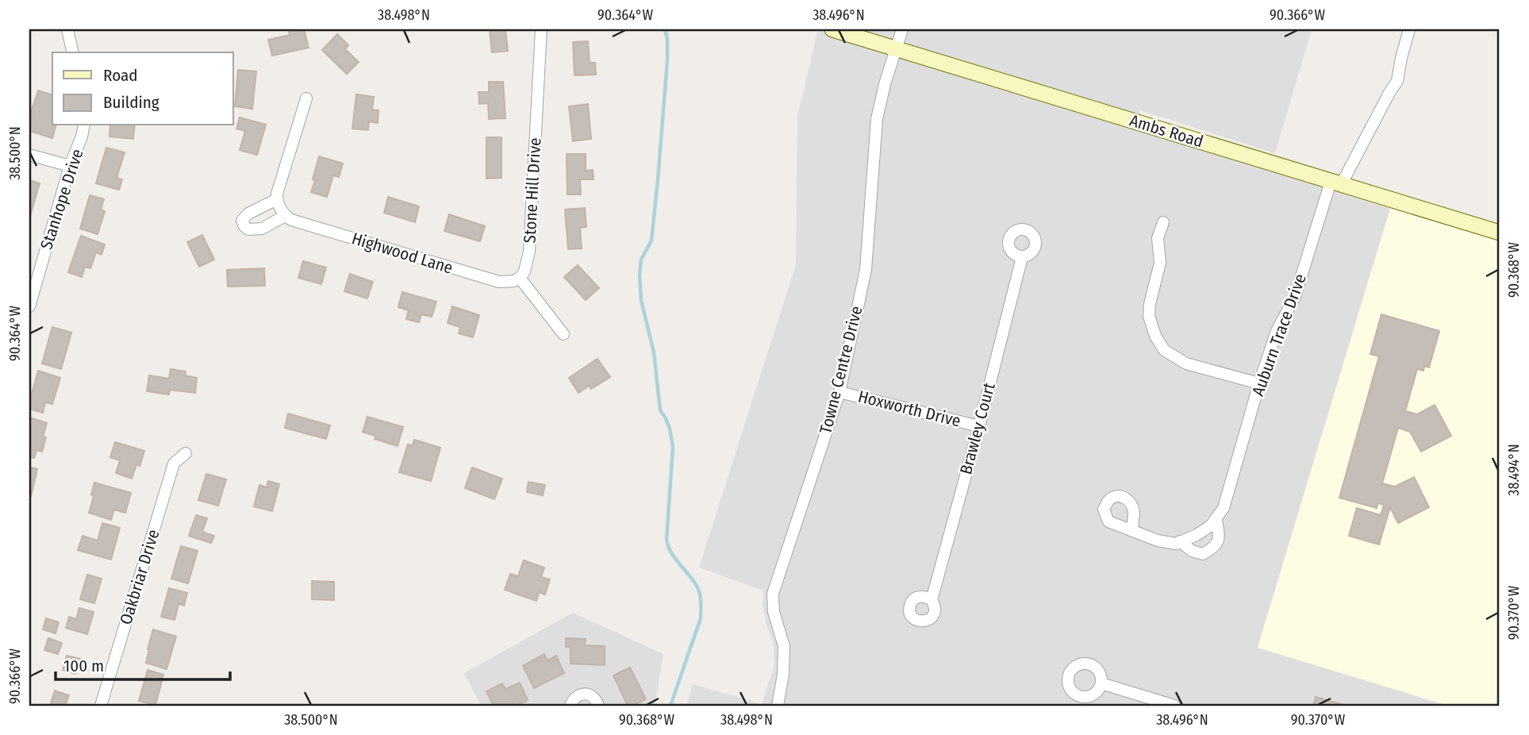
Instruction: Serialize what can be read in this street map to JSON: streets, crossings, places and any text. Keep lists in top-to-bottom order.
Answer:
{
  "streets": {
    "street": [
      "Ambs Road",
      "Stone Hill Drive",
      "Stanhope Drive",
      "Highwood Lane",
      "Auburn Trace Drive",
      "Towne Centre Drive",
      "Hoxworth Drive",
      "Brawley Court",
      "Oakbriar Drive"
    ]
  },
  "crossings": [
    ["Ambs Road", "Auburn Trace Drive"],
    ["Ambs Road", "Towne Centre Drive"],
    ["Stone Hill Drive", "Highwood Lane"],
    ["Towne Centre Drive", "Hoxworth Drive"],
    ["Hoxworth Drive", "Brawley Court"]
  ],
  "legend": ["Road", "Building"],
  "scale_bar": "100 m",
  "coordinates": [
    "38.498°N",
    "90.364°W",
    "38.496°N",
    "90.366°W",
    "38.500°N",
    "90.368°W",
    "38.494°N",
    "90.370°W"
  ]
}
